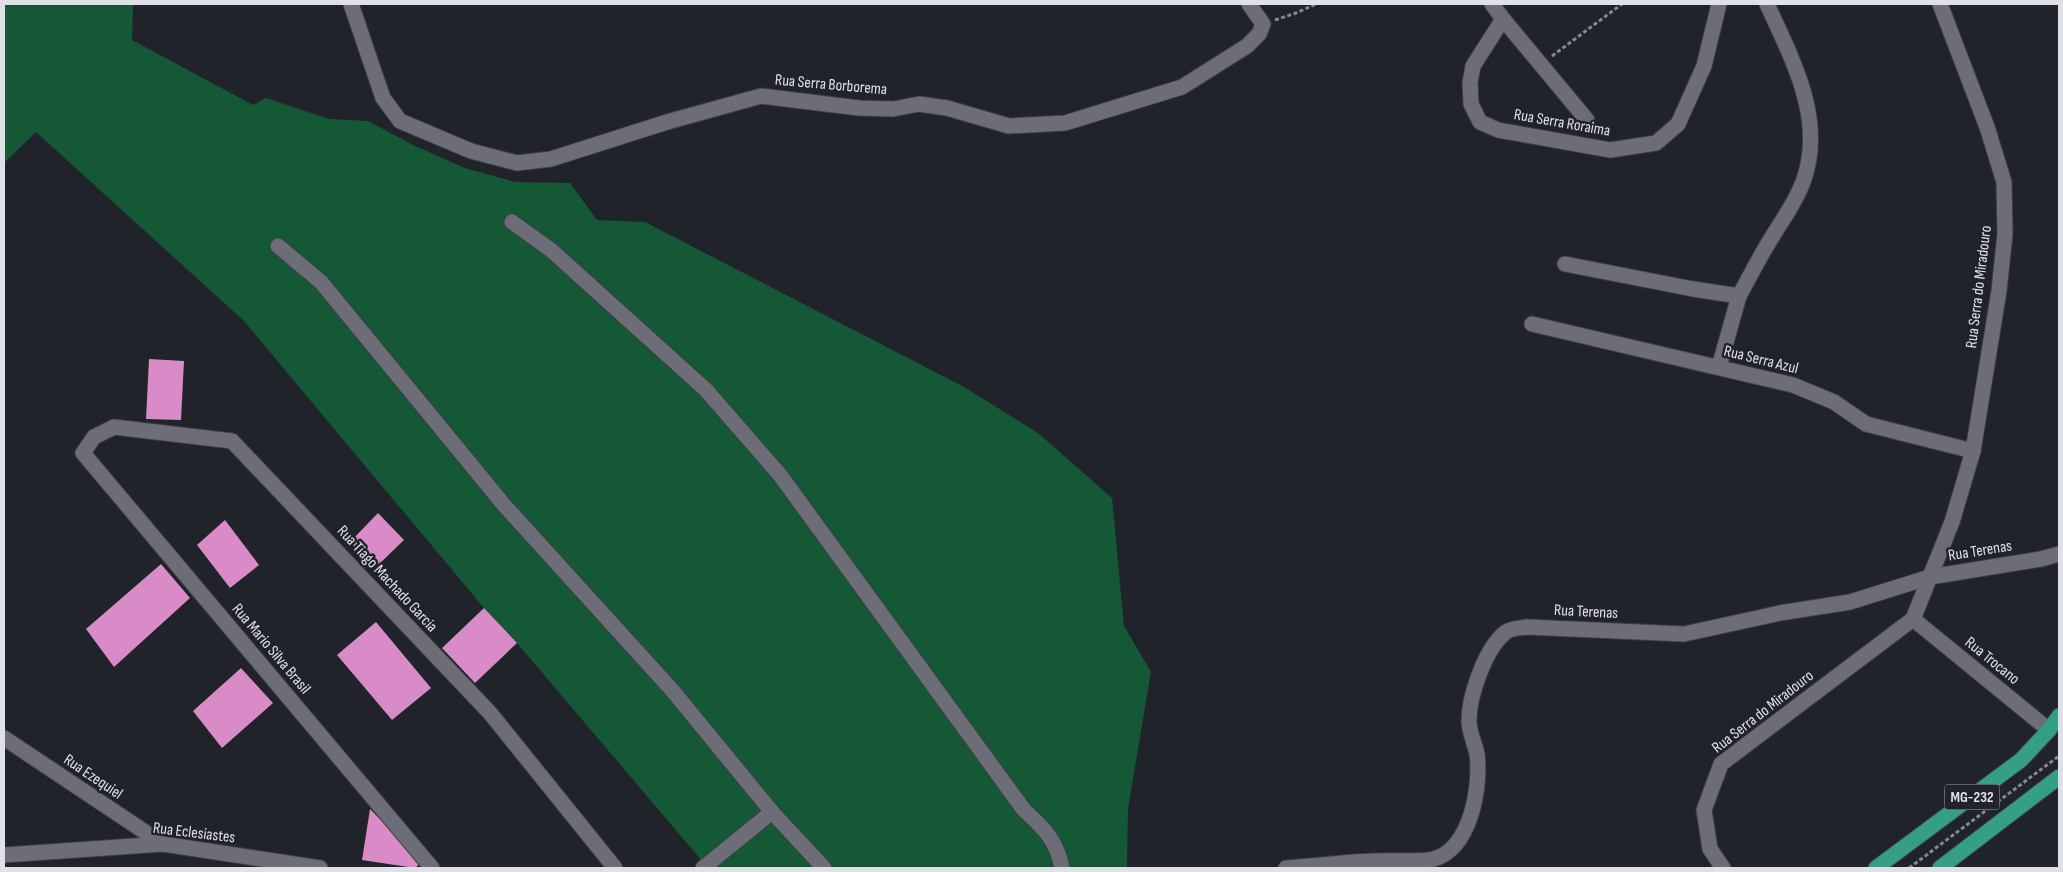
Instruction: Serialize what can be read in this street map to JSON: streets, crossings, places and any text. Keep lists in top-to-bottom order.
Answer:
{
  "streets": {
    "main road": ["MG-232"],
    "street": [
      "Rua Serra Borborema",
      "Rua Serra Roraima",
      "Rua Serra do Miradouro",
      "Rua Serra Azul",
      "Rua Terenas",
      "Rua Tiago Machado Garcia",
      "Rua Mario Silva Brasil",
      "Rua Trocano",
      "Rua Ezequiel",
      "Rua Eclesiastes"
    ]
  },
  "crossings": [
    ["Rua Serra do Miradouro", "Rua Serra Azul"],
    ["Rua Serra do Miradouro", "Rua Terenas"],
    ["Rua Serra do Miradouro", "Rua Trocano"],
    ["Rua Tiago Machado Garcia", "Rua Mario Silva Brasil"],
    ["Rua Trocano", "MG-232"],
    ["Rua Ezequiel", "Rua Eclesiastes"]
  ]
}
